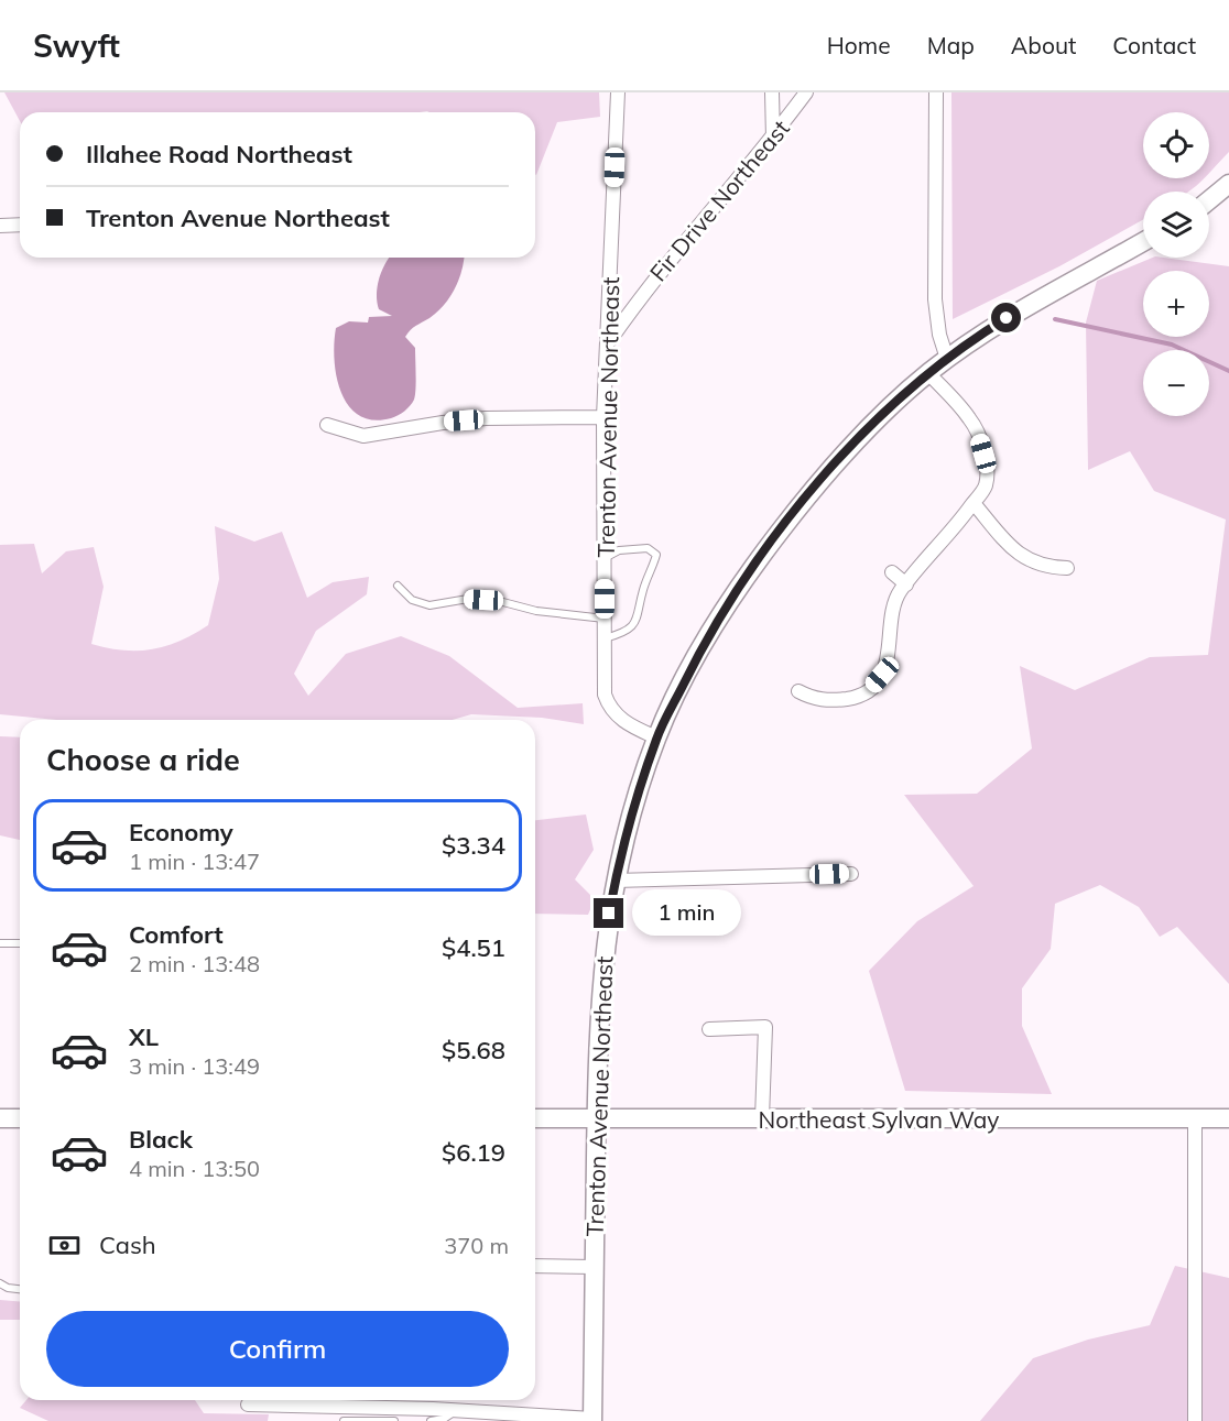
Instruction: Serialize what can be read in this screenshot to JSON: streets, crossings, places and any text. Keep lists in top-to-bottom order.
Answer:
{
  "streets": {
    "main road": ["Trenton Avenue Northeast", "Northeast Sylvan Way"],
    "street": ["Fir Drive Northeast"]
  },
  "crossings": [
    ["Fir Drive Northeast", "Trenton Avenue Northeast"],
    ["Trenton Avenue Northeast", "Northeast Sylvan Way"]
  ],
  "page": {
    "header": "Swyft",
    "nav": [
      "Home",
      "Map",
      "About",
      "Contact"
    ],
    "map_buttons": ["+", "−"],
    "banner": ["Illahee Road Northeast", "Trenton Avenue Northeast"],
    "heading": "Choose a ride",
    "list": [
      {
        "name": "Economy",
        "note": "1 min · 13:47",
        "value": "$3.34"
      },
      {
        "name": "Comfort",
        "note": "2 min · 13:48",
        "value": "$4.51"
      },
      {
        "name": "XL",
        "note": "3 min · 13:49",
        "value": "$5.68"
      },
      {
        "name": "Black",
        "note": "4 min · 13:50",
        "value": "$6.19"
      }
    ],
    "bubble": "1 min",
    "pay": ["Cash", "370 m"],
    "buttons": "Confirm"
  }
}
